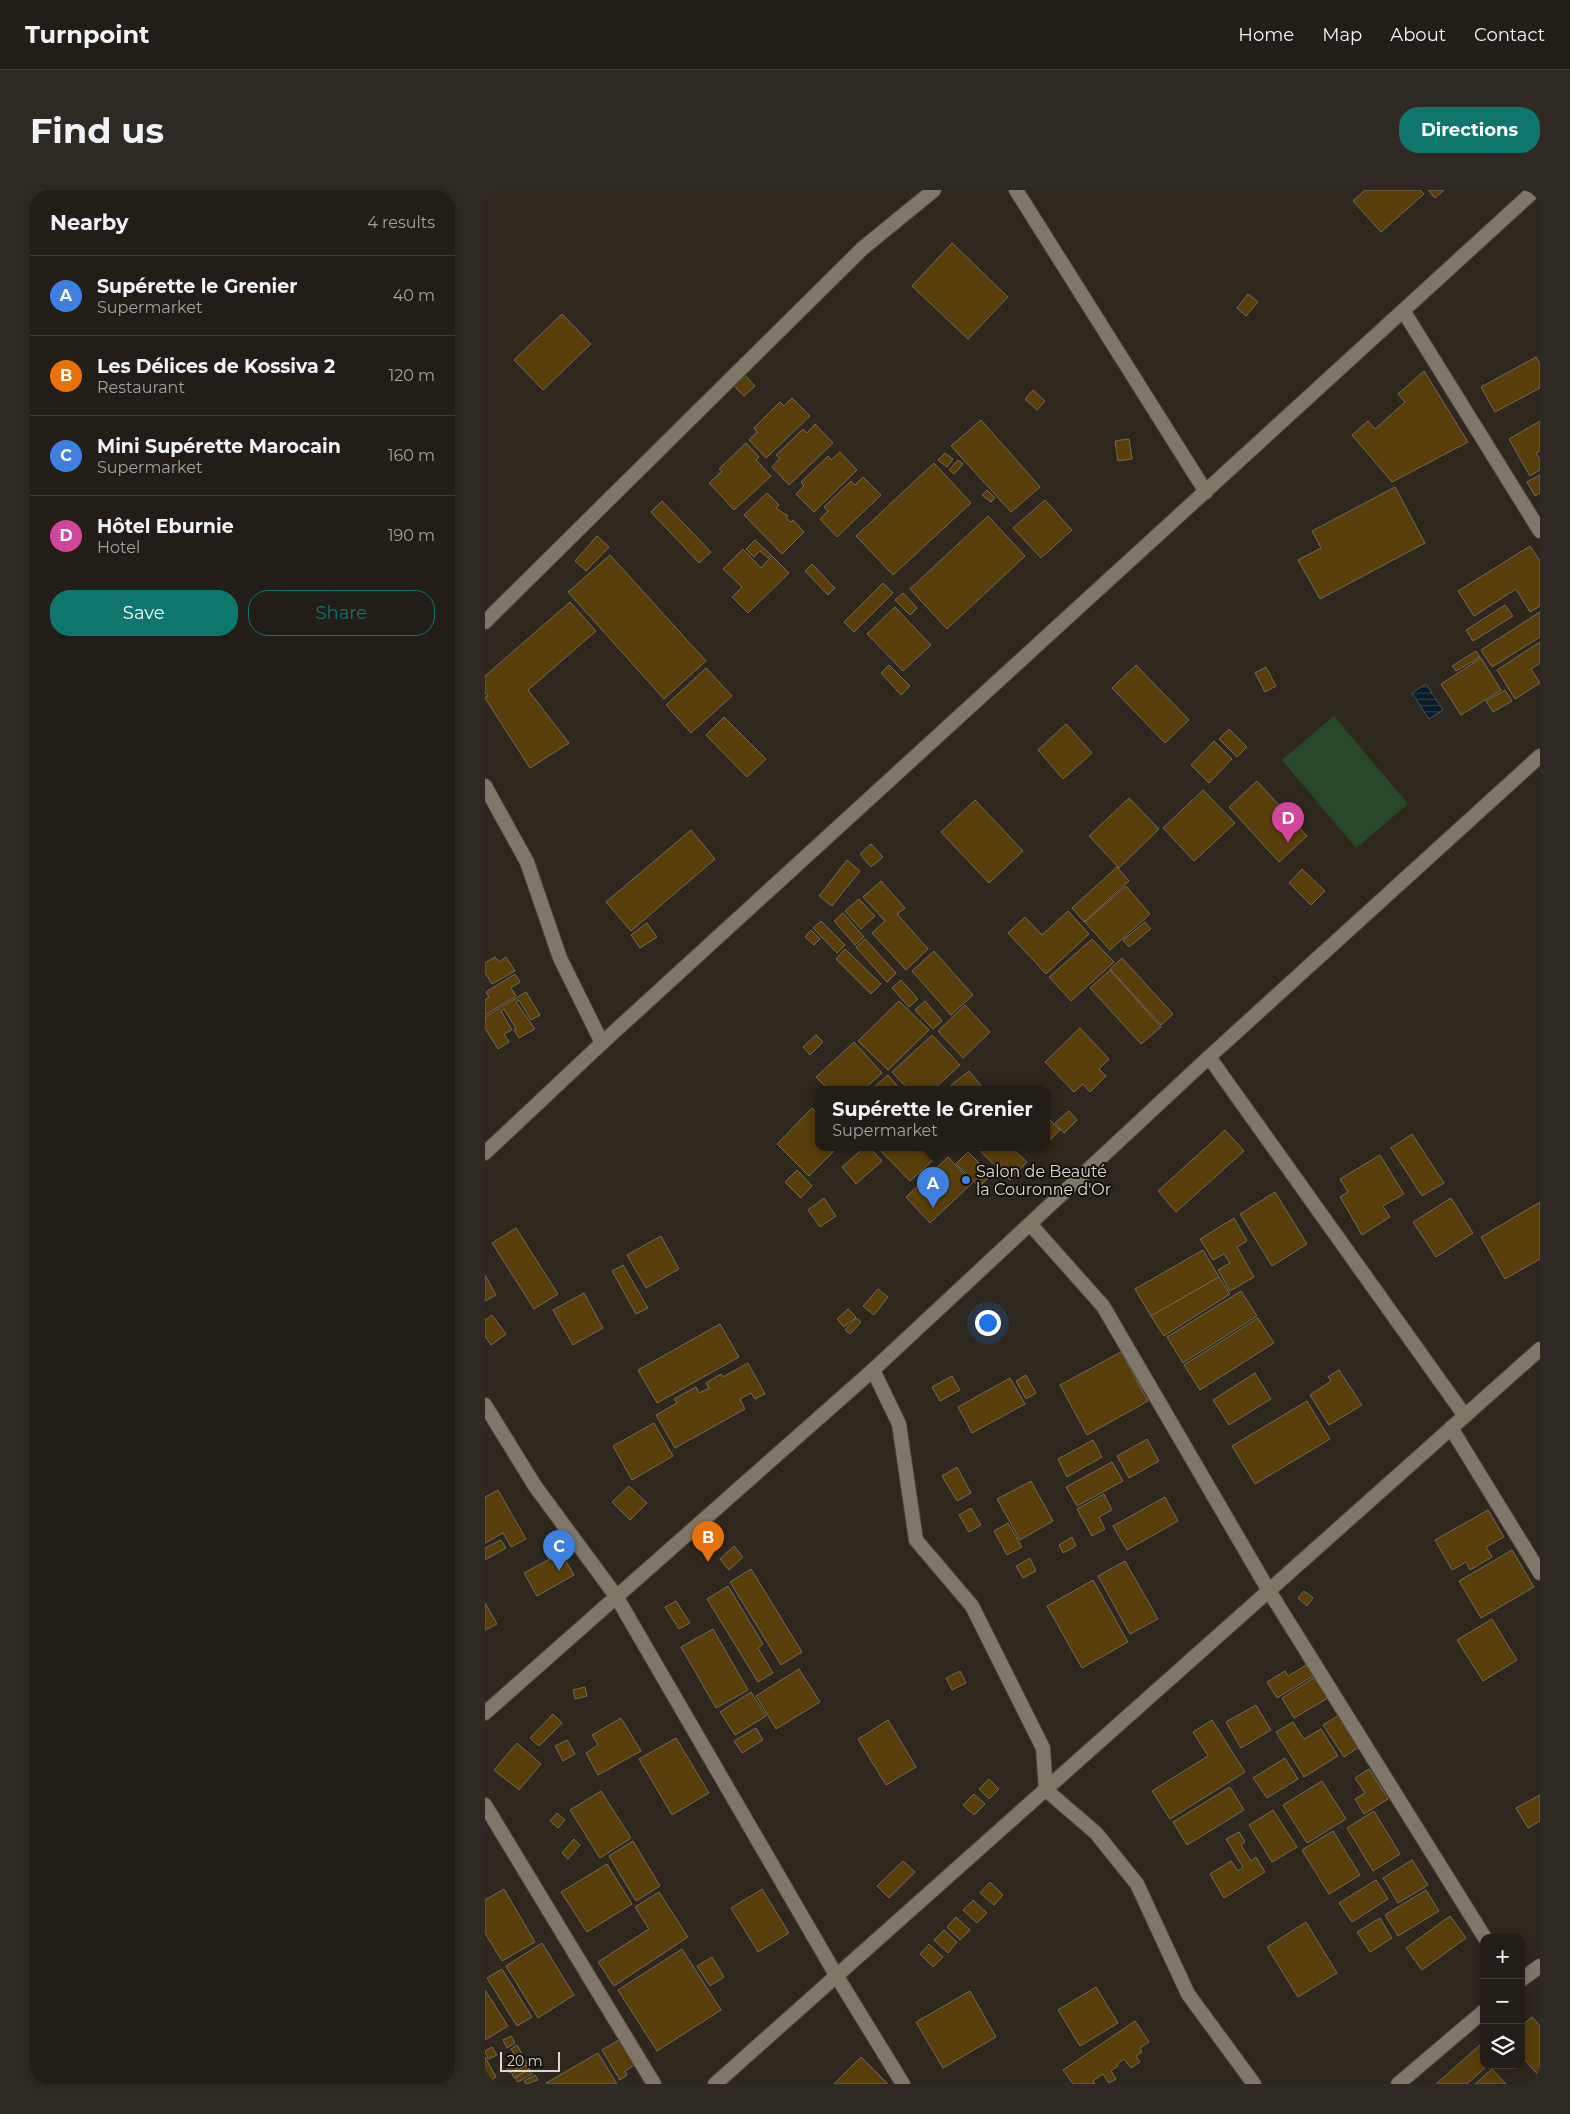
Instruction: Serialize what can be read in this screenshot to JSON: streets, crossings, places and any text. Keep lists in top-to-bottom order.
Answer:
{
  "places": ["Salon de Beauté la Couronne d'Or"],
  "scale_bar": "20 m",
  "page": {
    "header": "Turnpoint",
    "nav": [
      "Home",
      "Map",
      "About",
      "Contact"
    ],
    "buttons": [
      "Directions",
      ["Save", "Share"]
    ],
    "title": "Find us",
    "heading": ["Nearby", "4 results"],
    "list": [
      {
        "mark": "A",
        "name": "Supérette le Grenier",
        "note": "Supermarket",
        "value": "40 m"
      },
      {
        "mark": "B",
        "name": "Les Délices de Kossiva 2",
        "note": "Restaurant",
        "value": "120 m"
      },
      {
        "mark": "C",
        "name": "Mini Supérette Marocain",
        "note": "Supermarket",
        "value": "160 m"
      },
      {
        "mark": "D",
        "name": "Hôtel Eburnie",
        "note": "Hotel",
        "value": "190 m"
      }
    ],
    "pins": [
      "D",
      "A",
      "B",
      "C"
    ],
    "popup": ["Supérette le Grenier", "Supermarket"],
    "map_buttons": ["+", "−"],
    "scale": "20 m"
  }
}
